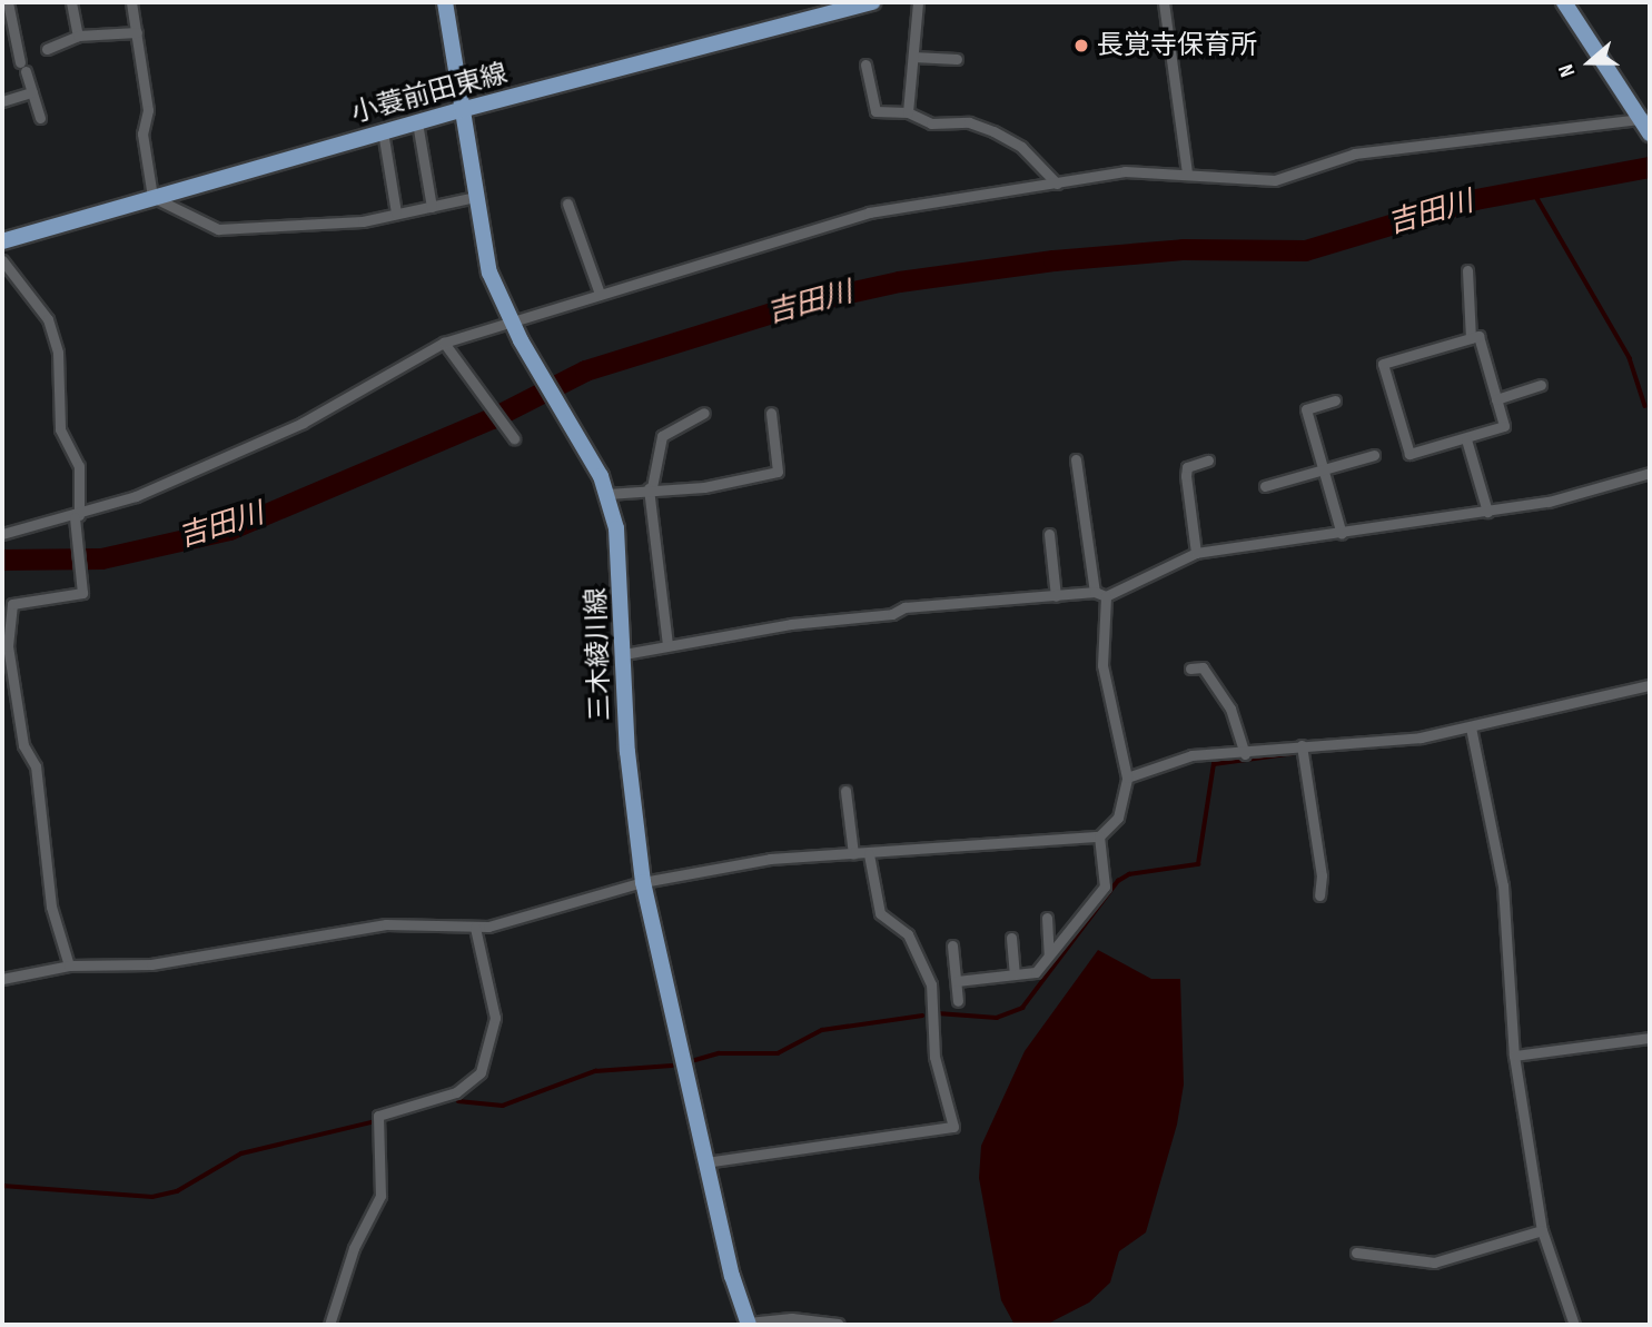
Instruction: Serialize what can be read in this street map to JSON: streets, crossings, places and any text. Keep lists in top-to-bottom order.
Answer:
{
  "streets": {
    "main road": ["小蓑前田東線", "三木綾川線"]
  },
  "crossings": [
    ["小蓑前田東線", "三木綾川線"]
  ],
  "water": ["吉田川"],
  "places": ["長覚寺保育所"],
  "north": "left"
}
